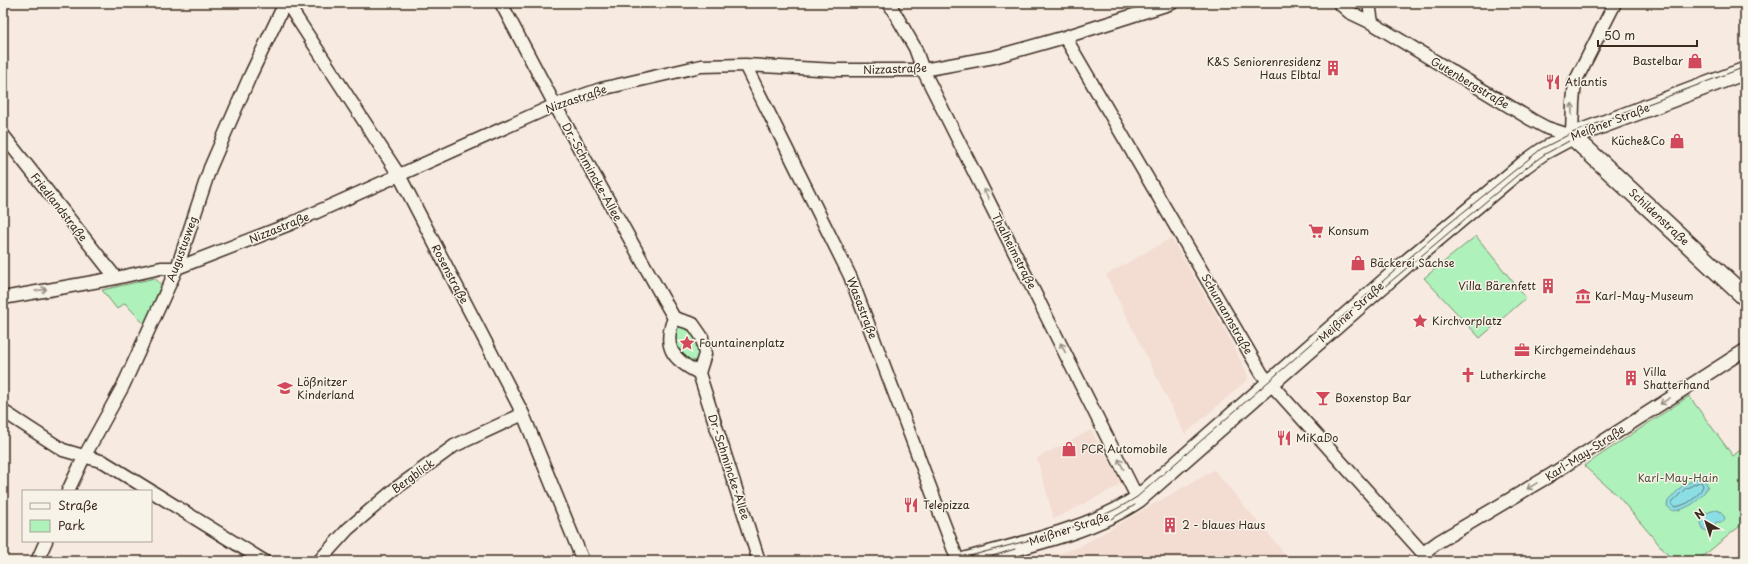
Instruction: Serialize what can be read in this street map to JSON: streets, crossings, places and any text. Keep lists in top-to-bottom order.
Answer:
{
  "streets": {
    "main road": ["Meißner Straße", "Schildenstraße"],
    "street": [
      "Nizzastraße",
      "Gutenbergstraße",
      "Dr.-Schmincke-Allee",
      "Friedlandstraße",
      "Augustusweg",
      "Thalheimstraße",
      "Rosenstraße",
      "Wasastraße",
      "Schumannstraße",
      "Karl-May-Straße",
      "Bergblick"
    ]
  },
  "crossings": [
    ["Nizzastraße", "Dr.-Schmincke-Allee"],
    ["Nizzastraße", "Friedlandstraße"],
    ["Nizzastraße", "Augustusweg"],
    ["Nizzastraße", "Thalheimstraße"],
    ["Nizzastraße", "Rosenstraße"],
    ["Nizzastraße", "Wasastraße"],
    ["Nizzastraße", "Schumannstraße"],
    ["Gutenbergstraße", "Meißner Straße"],
    ["Gutenbergstraße", "Schildenstraße"],
    ["Meißner Straße", "Schildenstraße"],
    ["Meißner Straße", "Thalheimstraße"],
    ["Meißner Straße", "Schumannstraße"],
    ["Augustusweg", "Rosenstraße"],
    ["Rosenstraße", "Bergblick"],
    ["Schumannstraße", "Karl-May-Straße"]
  ],
  "one_way": ["Thalheimstraße", "Karl-May-Straße"],
  "parks": ["Karl-May-Hain"],
  "places": {
    "shop": [
      "Bastelbar",
      "Küche&Co",
      "Bäckerei Sachse",
      "PCR Automobile"
    ],
    "building": [
      "K&S Seniorenresidenz Haus Elbtal",
      "Villa Bärenfett",
      "Villa Shatterhand",
      "2 - blaues Haus"
    ],
    "restaurant": ["Atlantis", "MiKaDo", "Telepizza"],
    "supermarket": ["Konsum"],
    "museum": ["Karl-May-Museum"],
    "place": ["Kirchvorplatz", "Fountainenplatz"],
    "office": ["Kirchgemeindehaus"],
    "church": ["Lutherkirche"],
    "school or university": ["Lößnitzer Kinderland"],
    "bar": ["Boxenstop Bar"]
  },
  "legend": ["Straße", "Park"],
  "scale_bar": "50 m",
  "north": "top left"
}
